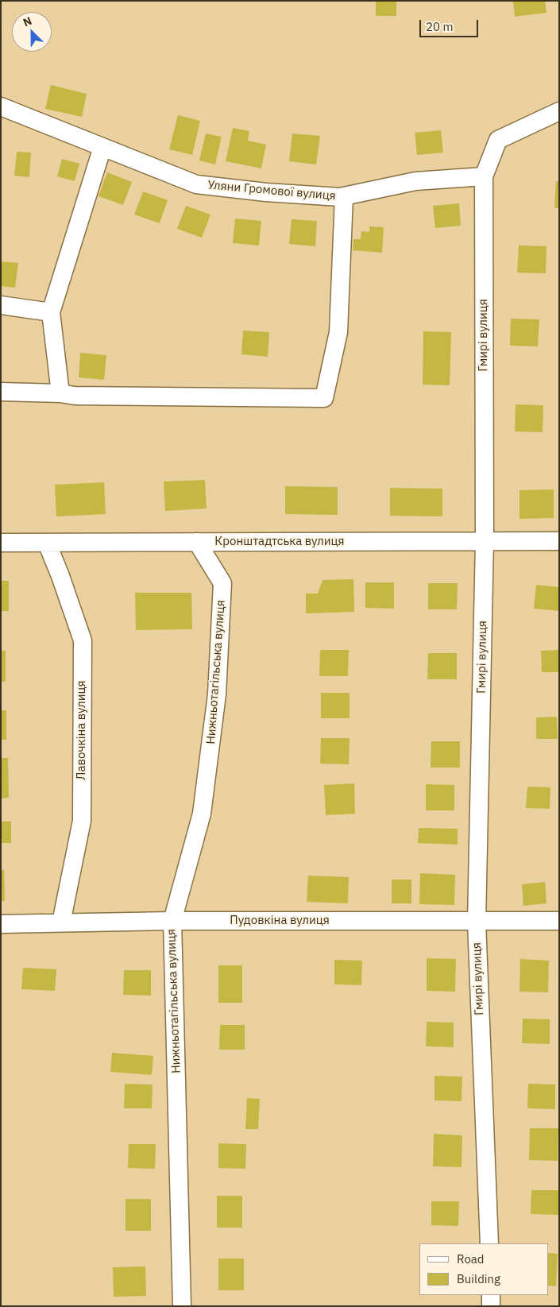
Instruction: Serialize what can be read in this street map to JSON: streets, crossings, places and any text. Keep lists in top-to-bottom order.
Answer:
{
  "streets": {
    "street": [
      "Уляни Громової вулиця",
      "Гмирі вулиця",
      "Кронштадтська вулиця",
      "Нижньотагільська вулиця",
      "Лавочкіна вулиця",
      "Пудовкіна вулиця"
    ]
  },
  "crossings": [
    ["Уляни Громової вулиця", "Гмирі вулиця"],
    ["Гмирі вулиця", "Кронштадтська вулиця"],
    ["Гмирі вулиця", "Пудовкіна вулиця"],
    ["Кронштадтська вулиця", "Нижньотагільська вулиця"],
    ["Кронштадтська вулиця", "Лавочкіна вулиця"],
    ["Нижньотагільська вулиця", "Пудовкіна вулиця"],
    ["Лавочкіна вулиця", "Пудовкіна вулиця"]
  ],
  "legend": ["Road", "Building"],
  "scale_bar": "20 m",
  "north": "top left"
}
